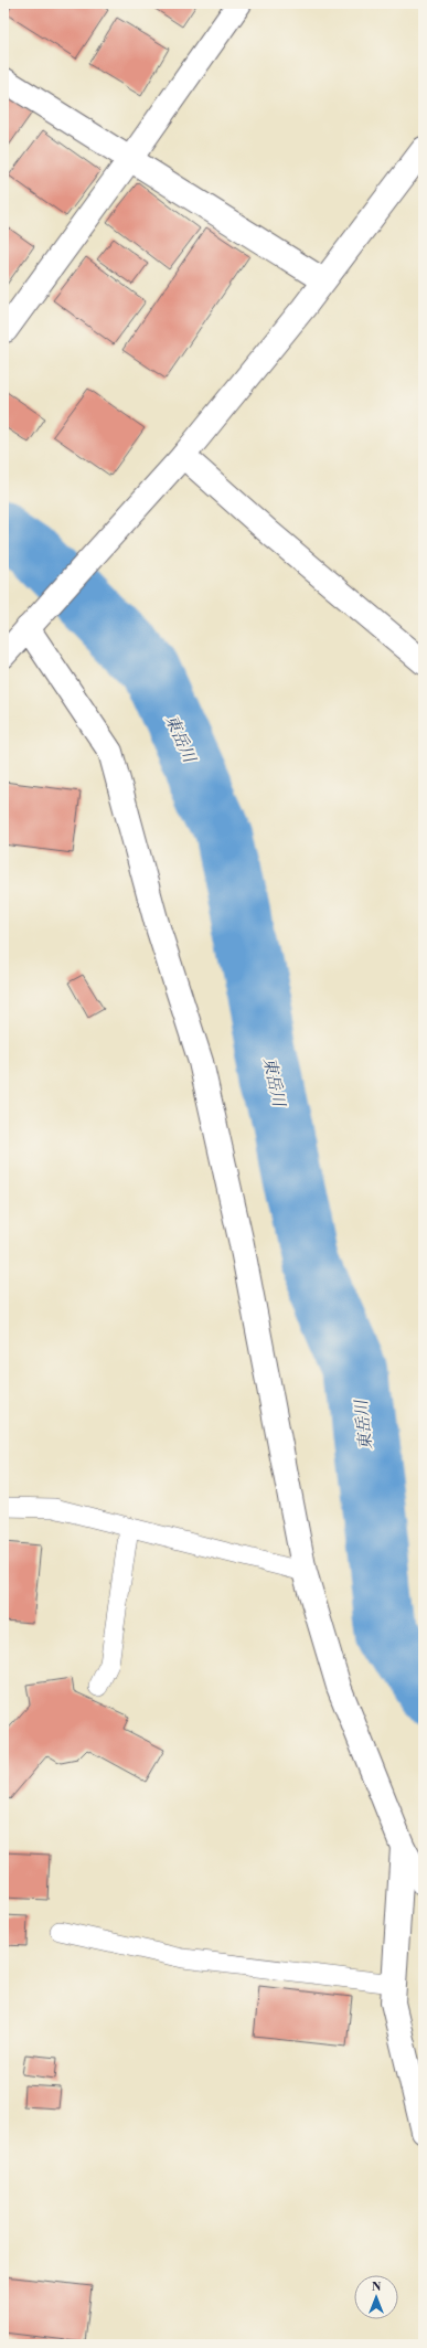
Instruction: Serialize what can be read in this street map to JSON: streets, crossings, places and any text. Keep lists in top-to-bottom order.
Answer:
{
  "water": ["東岳川"],
  "north": "top"
}
